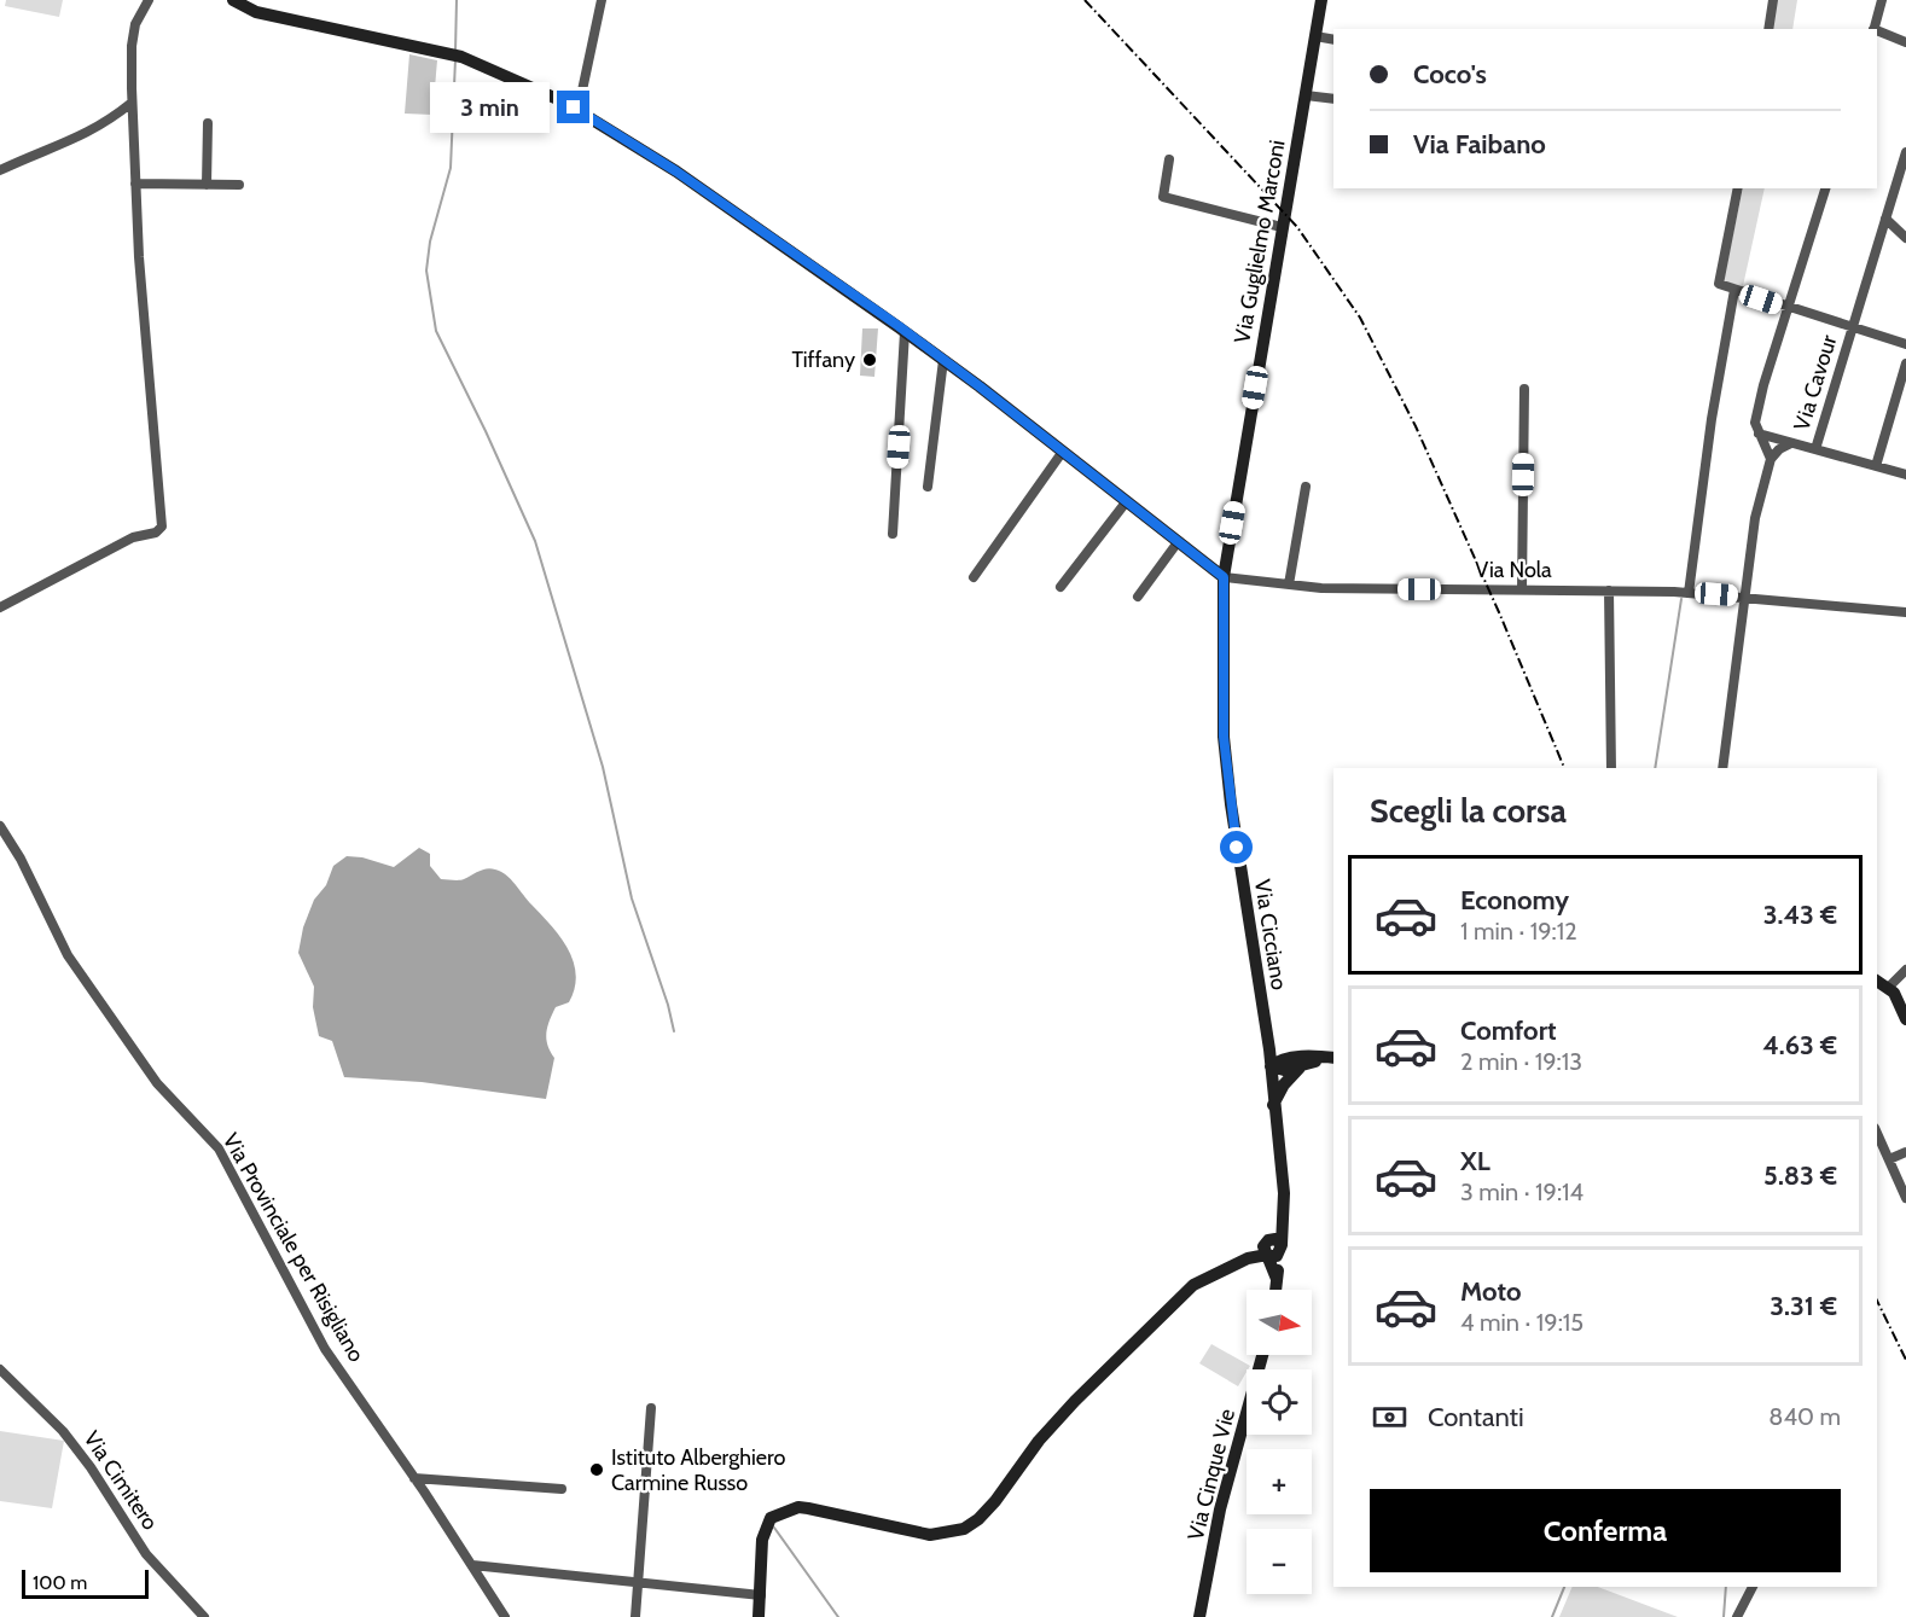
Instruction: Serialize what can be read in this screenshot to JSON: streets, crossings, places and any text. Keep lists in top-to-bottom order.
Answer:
{
  "streets": {
    "street": [
      "Via Guglielmo Marconi",
      "Via Cavour",
      "Via Nola",
      "Via Cicciano",
      "Via Provinciale per Risigliano",
      "Via Cinque Vie",
      "Via Cimitero"
    ]
  },
  "crossings": [
    ["Via Guglielmo Marconi", "Via Nola"],
    ["Via Guglielmo Marconi", "Via Cicciano"],
    ["Via Nola", "Via Cicciano"]
  ],
  "places": ["Tiffany", "Istituto Alberghiero Carmine Russo"],
  "scale_bar": "100 m",
  "north": "right",
  "page": {
    "banner": ["Coco's", "Via Faibano"],
    "bubble": "3 min",
    "heading": "Scegli la corsa",
    "list": [
      {
        "name": "Economy",
        "note": "1 min · 19:12",
        "value": "3.43 €"
      },
      {
        "name": "Comfort",
        "note": "2 min · 19:13",
        "value": "4.63 €"
      },
      {
        "name": "XL",
        "note": "3 min · 19:14",
        "value": "5.83 €"
      },
      {
        "name": "Moto",
        "note": "4 min · 19:15",
        "value": "3.31 €"
      }
    ],
    "map_buttons": ["+", "−"],
    "pay": ["Contanti", "840 m"],
    "buttons": "Conferma",
    "scale": "100 m"
  }
}
